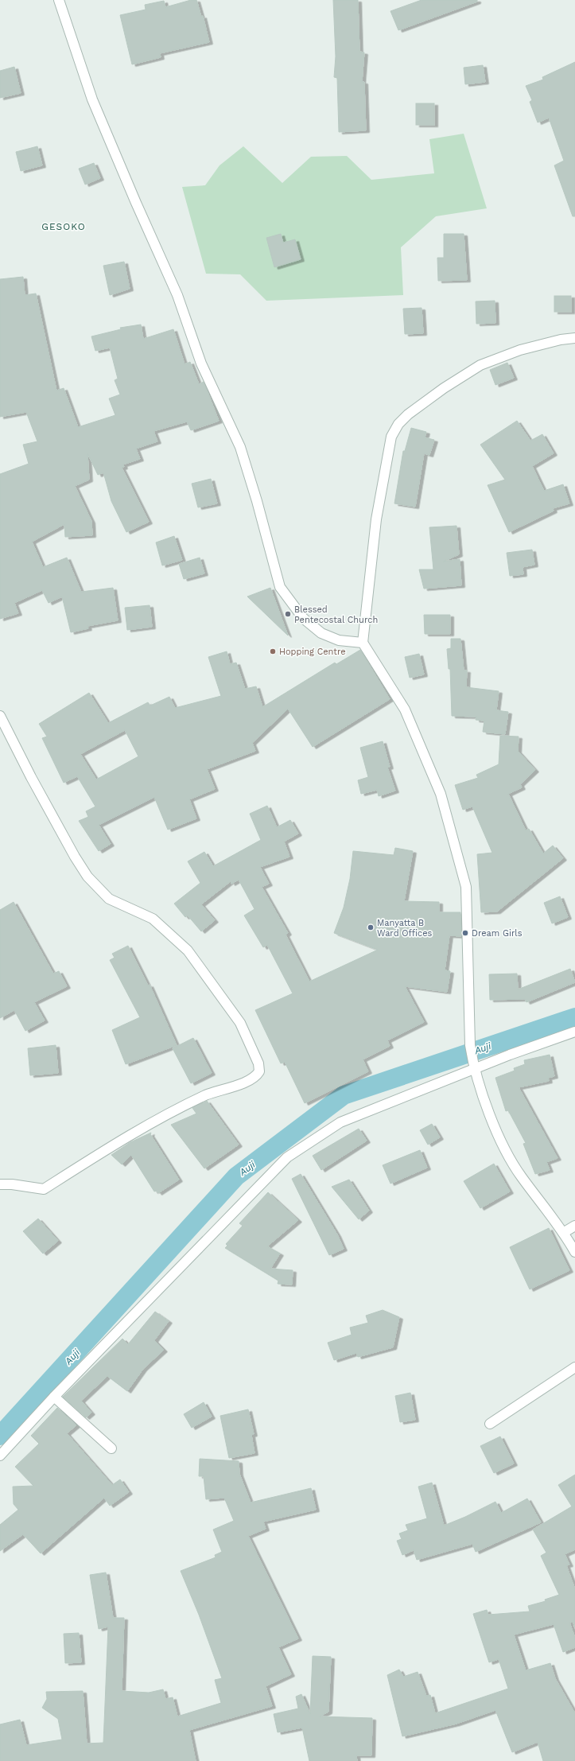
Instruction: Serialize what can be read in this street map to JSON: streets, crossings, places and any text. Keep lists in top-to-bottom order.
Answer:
{
  "districts": ["GESOKO"],
  "water": ["Auji"],
  "places": [
    "Blessed Pentecostal Church",
    "Hopping Centre",
    "Manyatta B Ward Offices",
    "Dream Girls"
  ]
}
